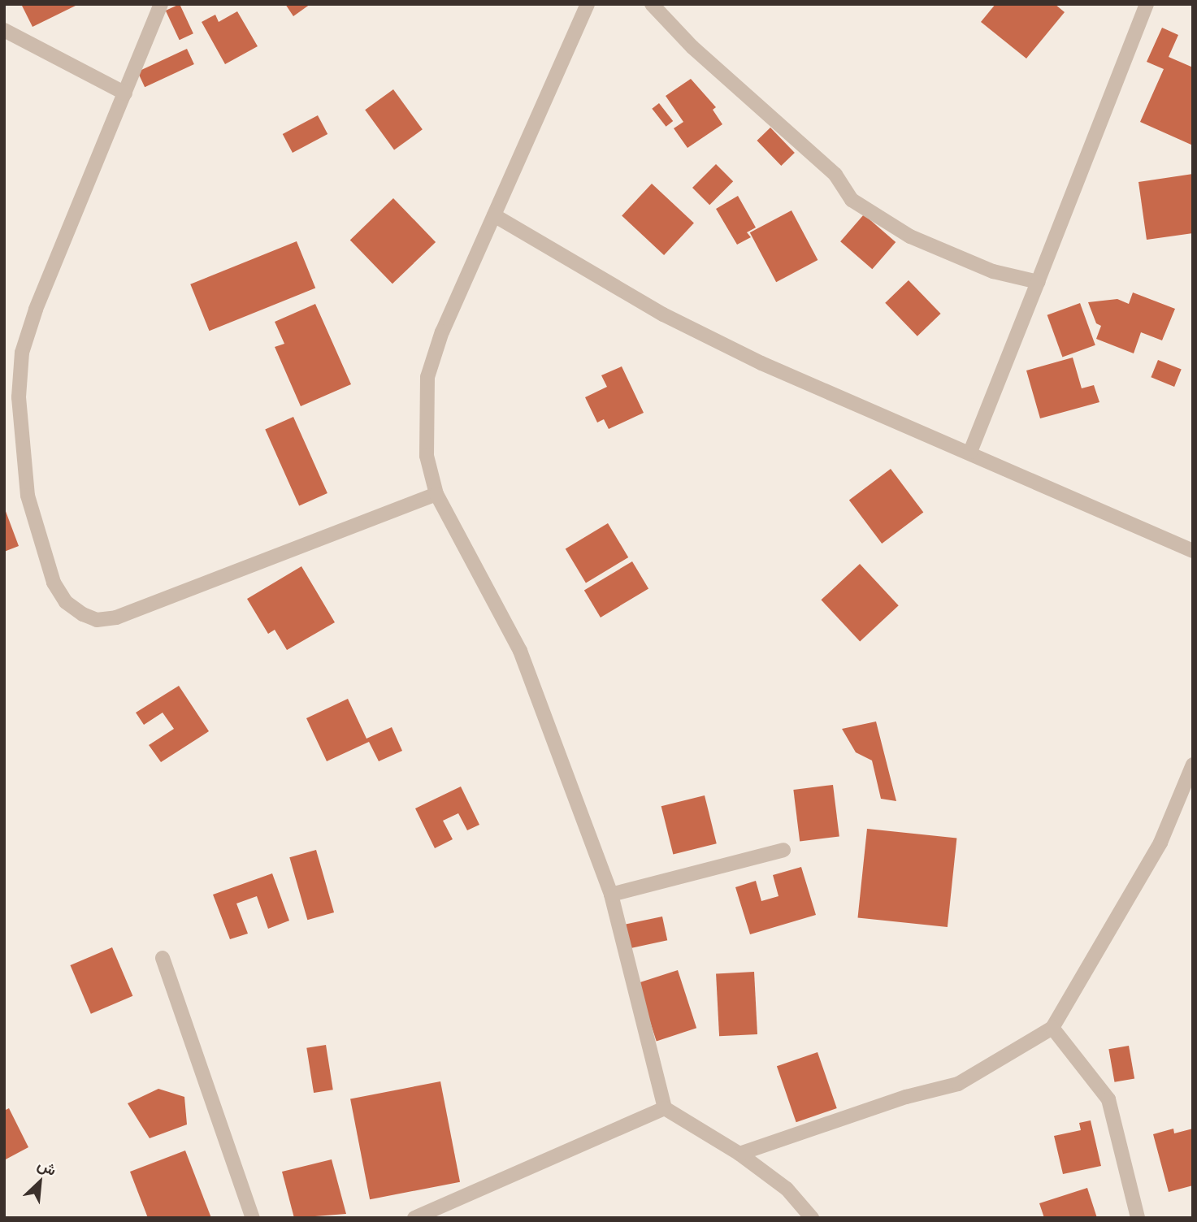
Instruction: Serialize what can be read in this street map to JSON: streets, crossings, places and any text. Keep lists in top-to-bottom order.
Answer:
{
  "north": "top right"
}
